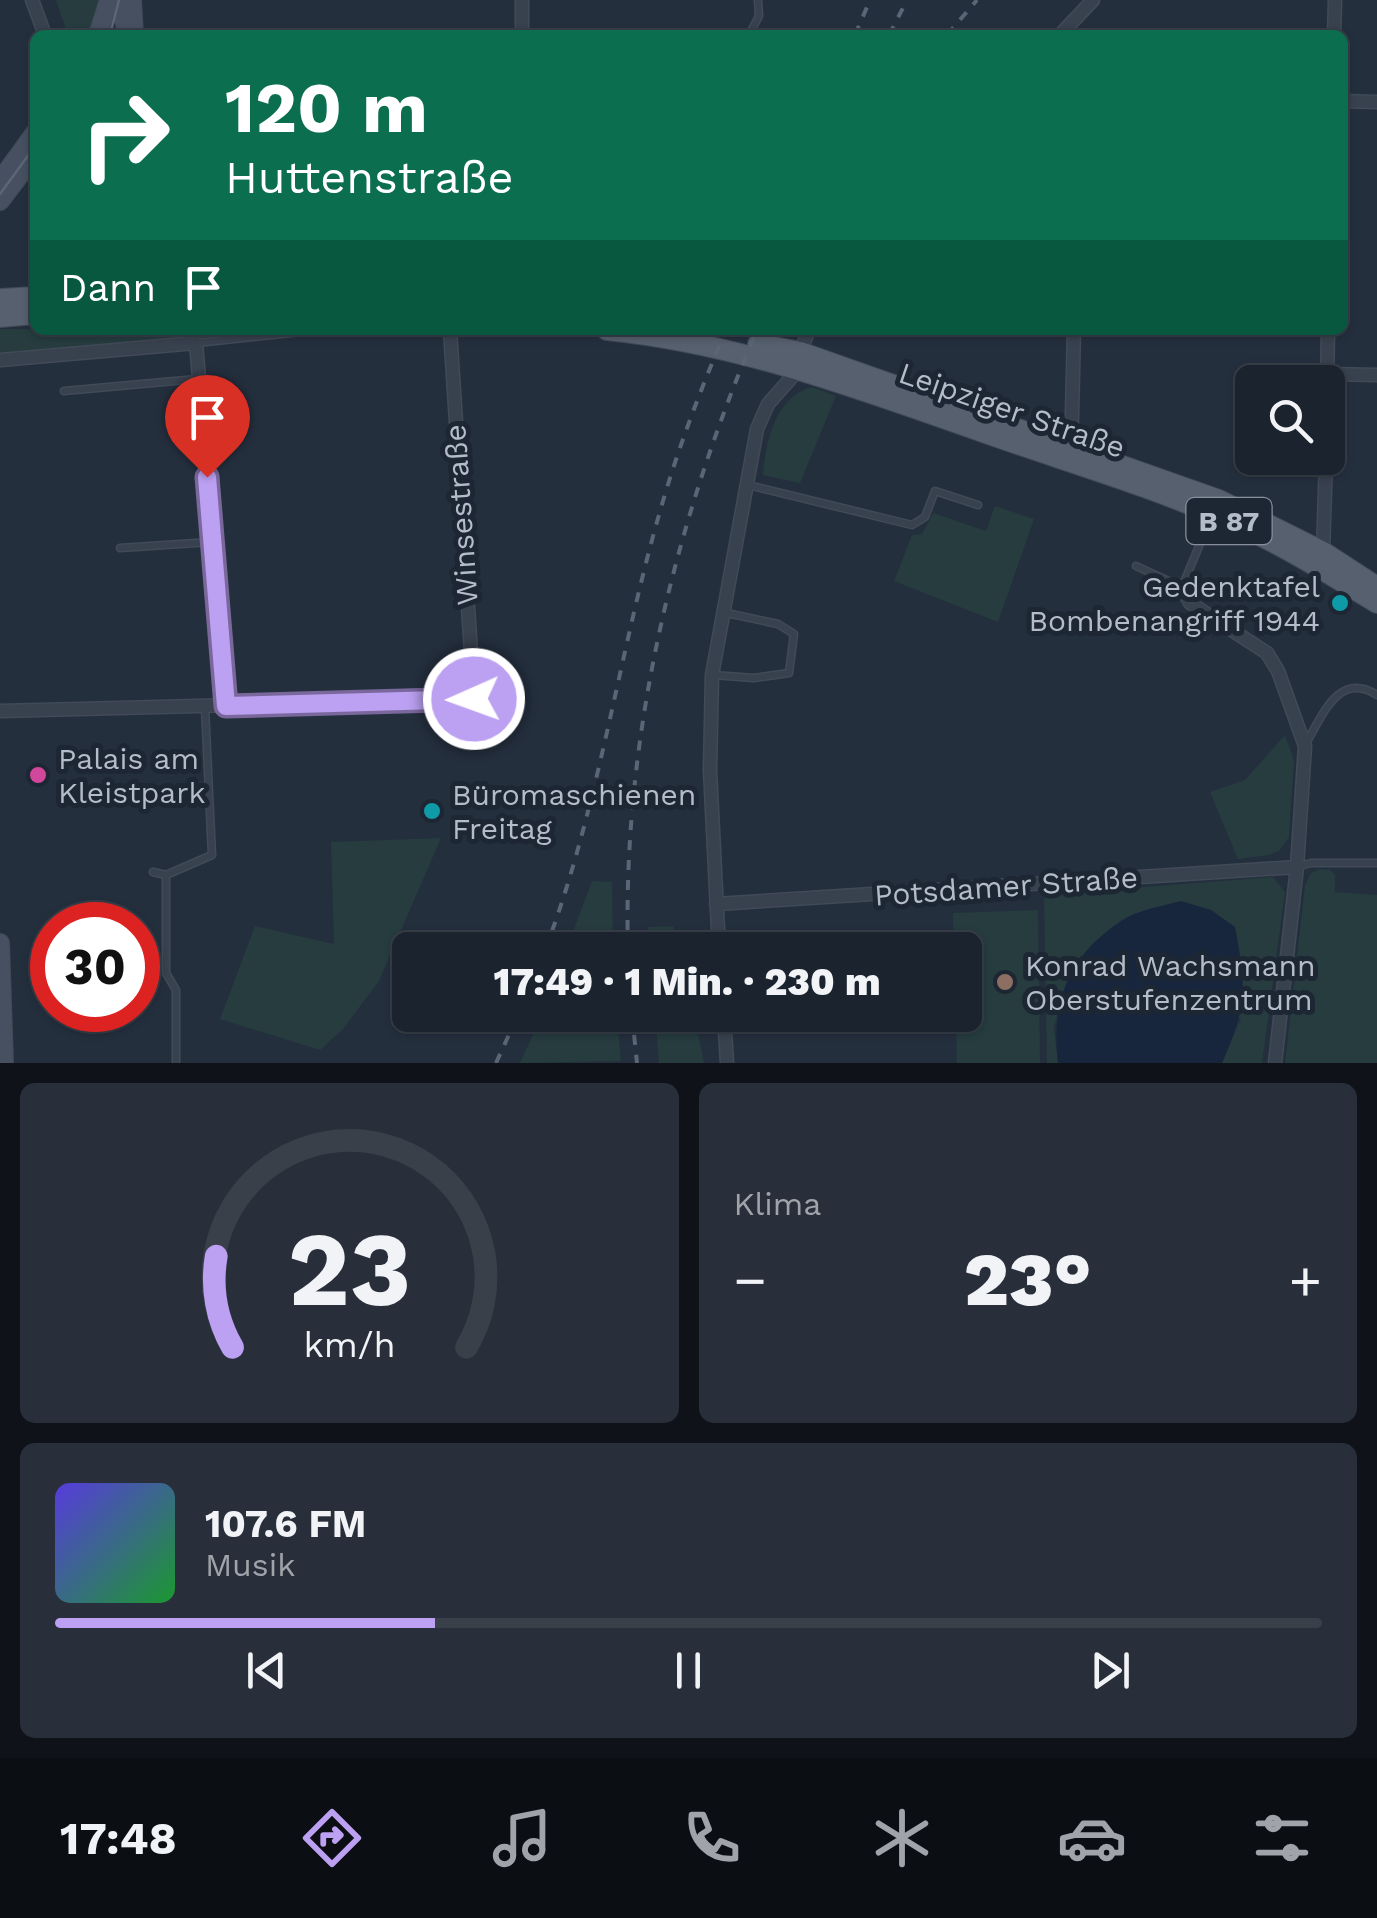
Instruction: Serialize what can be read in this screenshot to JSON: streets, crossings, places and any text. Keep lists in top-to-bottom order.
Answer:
{
  "streets": {
    "main road": ["Leipziger Straße", "B 87"],
    "street": ["Winsestraße", "Potsdamer Straße"]
  },
  "places": [
    "Gedenktafel Bombenangriff 1944",
    "Palais am Kleistpark",
    "Büromaschienen Freitag",
    "Konrad Wachsmann Oberstufenzentrum"
  ],
  "page": {
    "turn": ["120 m", "Huttenstraße"],
    "then": "Dann",
    "limit": "30",
    "trip": "17:49 · 1 Min. · 230 m",
    "tile": "Klima",
    "heat": ["−", "23°", "+"],
    "song": ["107.6 FM", "Musik"],
    "tabs": "17:48",
    "gauge": ["23", "km/h"]
  }
}
